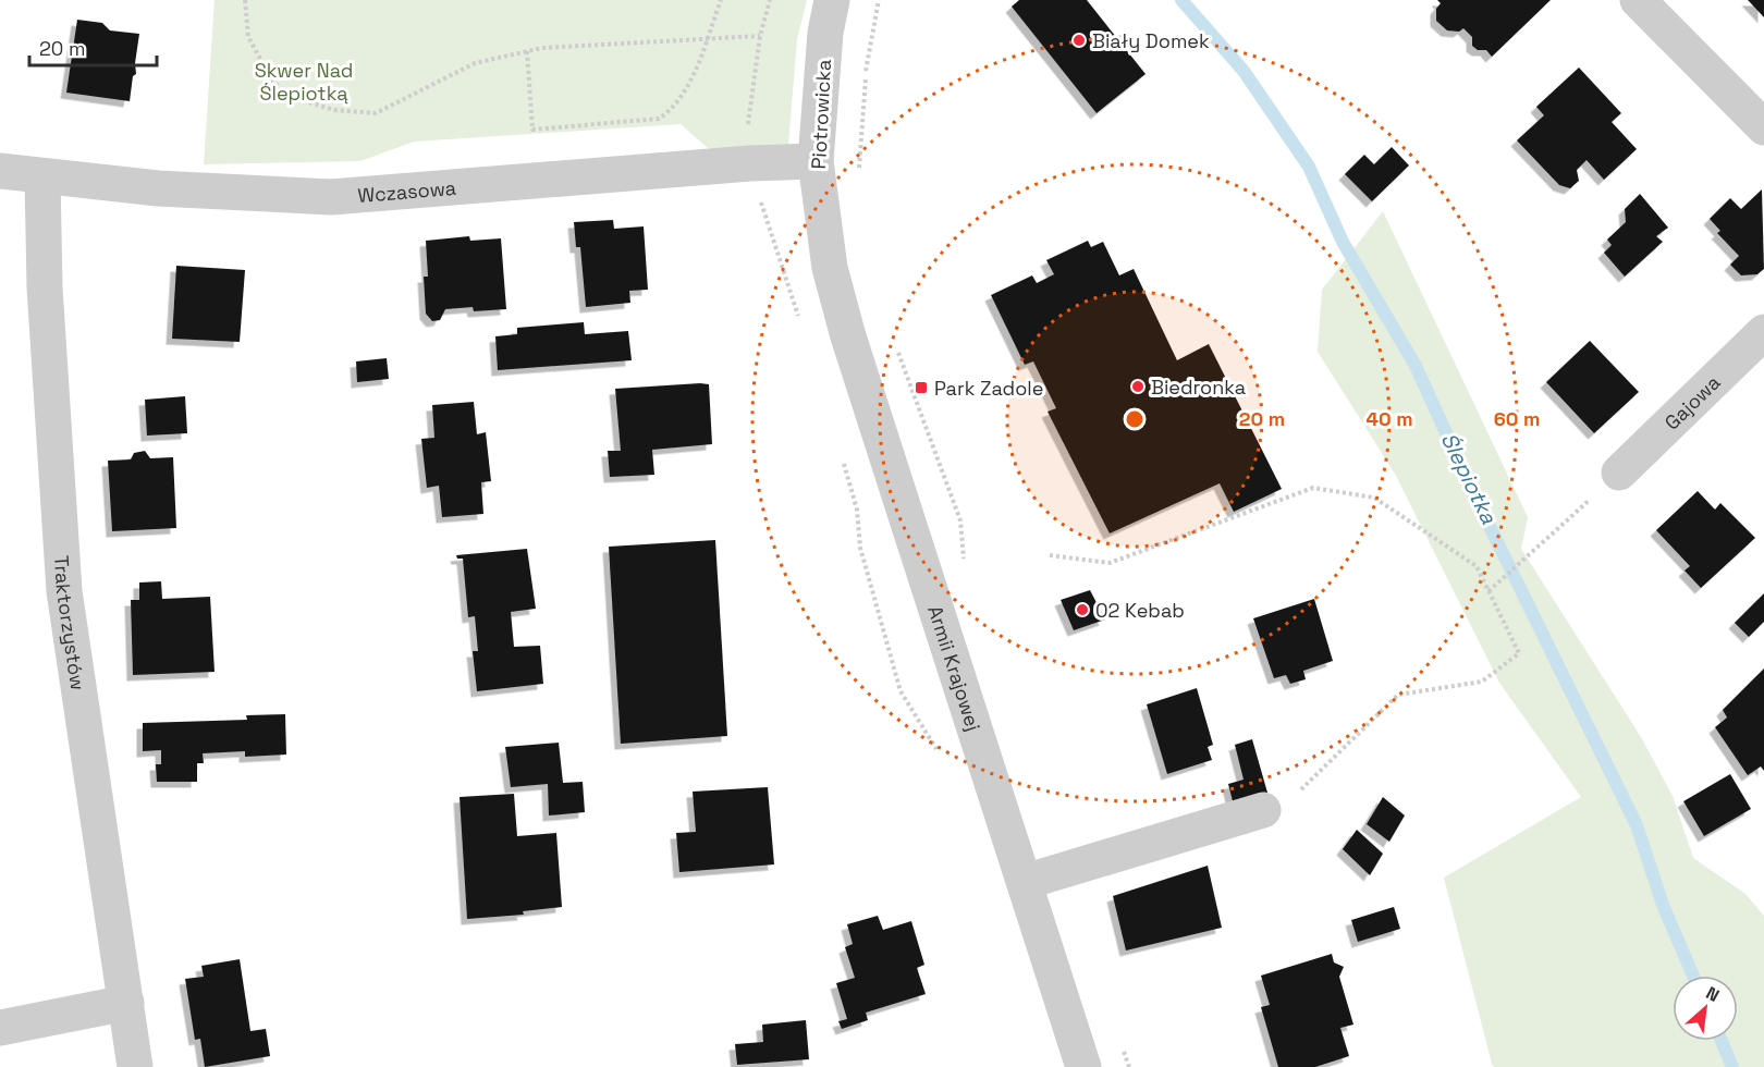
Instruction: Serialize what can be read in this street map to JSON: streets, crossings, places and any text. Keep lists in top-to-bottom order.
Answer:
{
  "streets": {
    "street": [
      "Piotrowicka",
      "Wczasowa",
      "Gajowa",
      "Traktorzystów",
      "Armii Krajowej"
    ]
  },
  "crossings": [
    ["Piotrowicka", "Wczasowa"],
    ["Piotrowicka", "Armii Krajowej"],
    ["Wczasowa", "Traktorzystów"]
  ],
  "water": ["Ślepiotka"],
  "parks": ["Skwer Nad Ślepiotką"],
  "places": {
    "other": ["Biały Domek", "Biedronka", "02 Kebab"],
    "transit": ["Park Zadole"]
  },
  "scale_bar": "20 m",
  "north": "top right",
  "rings": ["20 m", "40 m", "60 m"]
}
